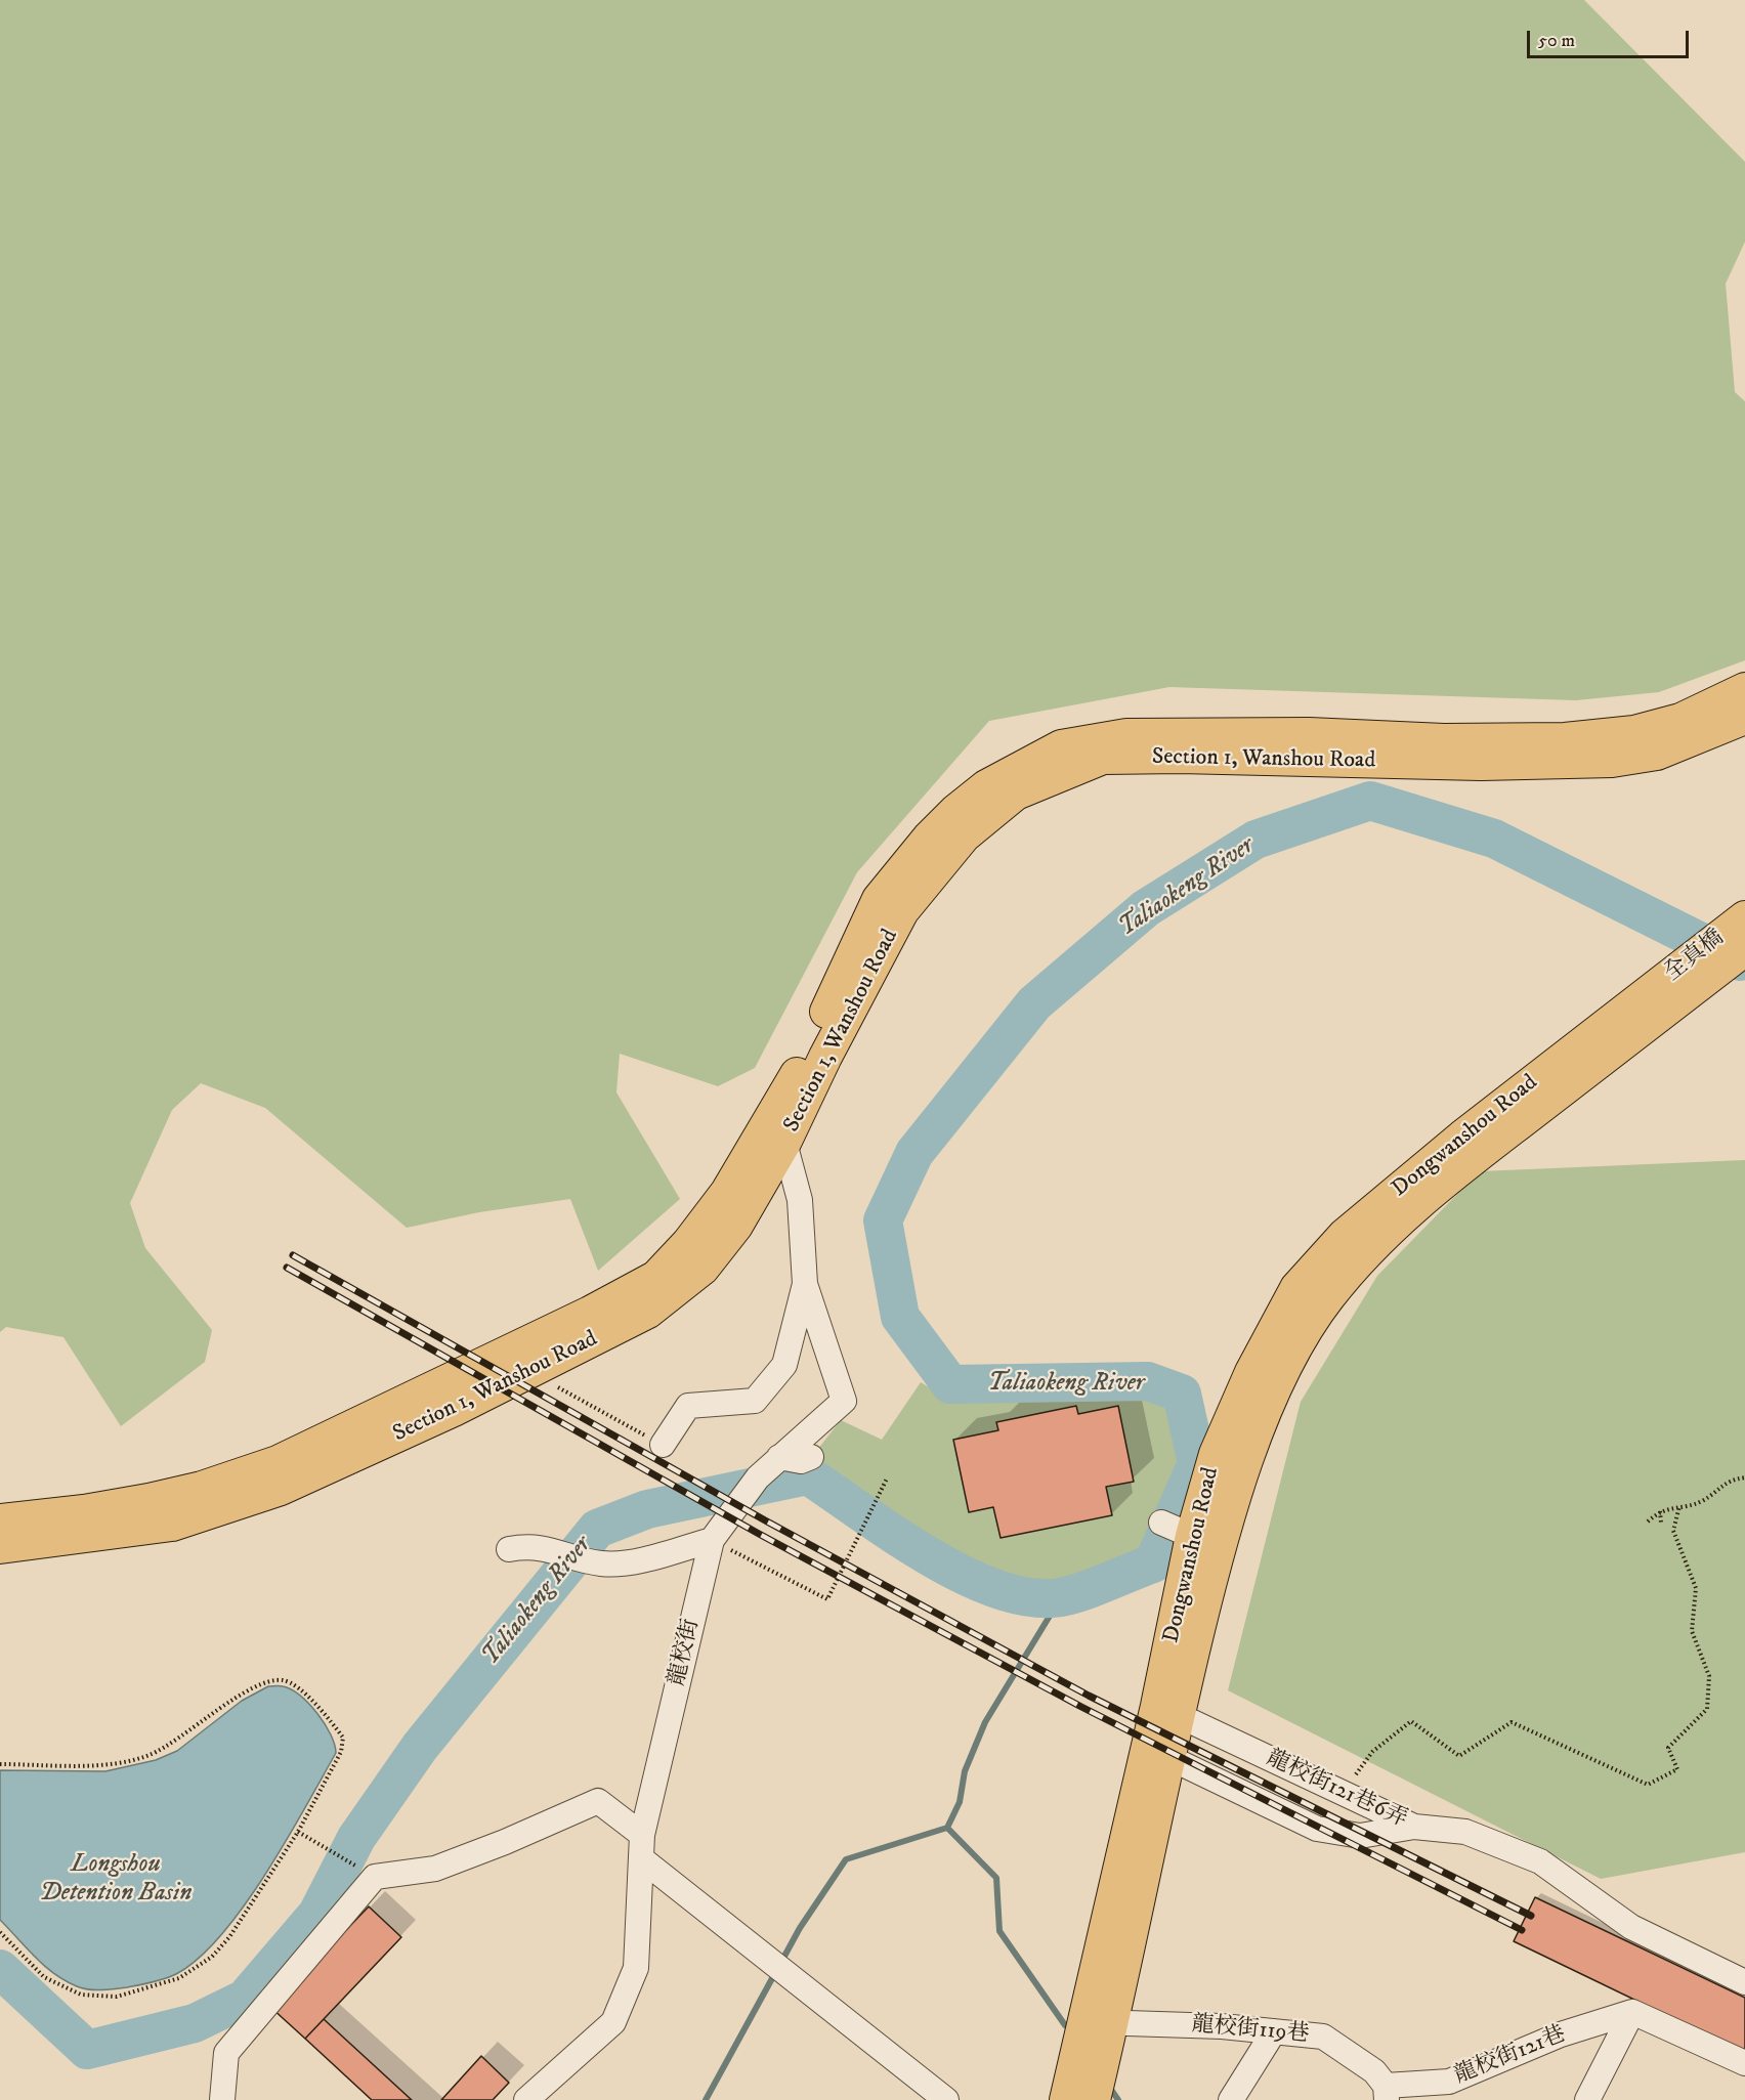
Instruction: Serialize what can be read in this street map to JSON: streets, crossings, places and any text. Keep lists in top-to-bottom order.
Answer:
{
  "streets": {
    "main road": ["Section 1, Wanshou Road", "全真橋", "Dongwanshou Road"],
    "street": [
      "龍校街",
      "龍校街121巷6弄",
      "龍校街119巷",
      "龍校街121巷"
    ]
  },
  "crossings": [
    ["Section 1, Wanshou Road", "龍校街"],
    ["全真橋", "Dongwanshou Road"],
    ["Dongwanshou Road", "龍校街121巷6弄"],
    ["Dongwanshou Road", "龍校街119巷"],
    ["龍校街119巷", "龍校街121巷"]
  ],
  "water": ["Taliaokeng River", "Longshou Detention Basin"],
  "scale_bar": "50 m"
}
